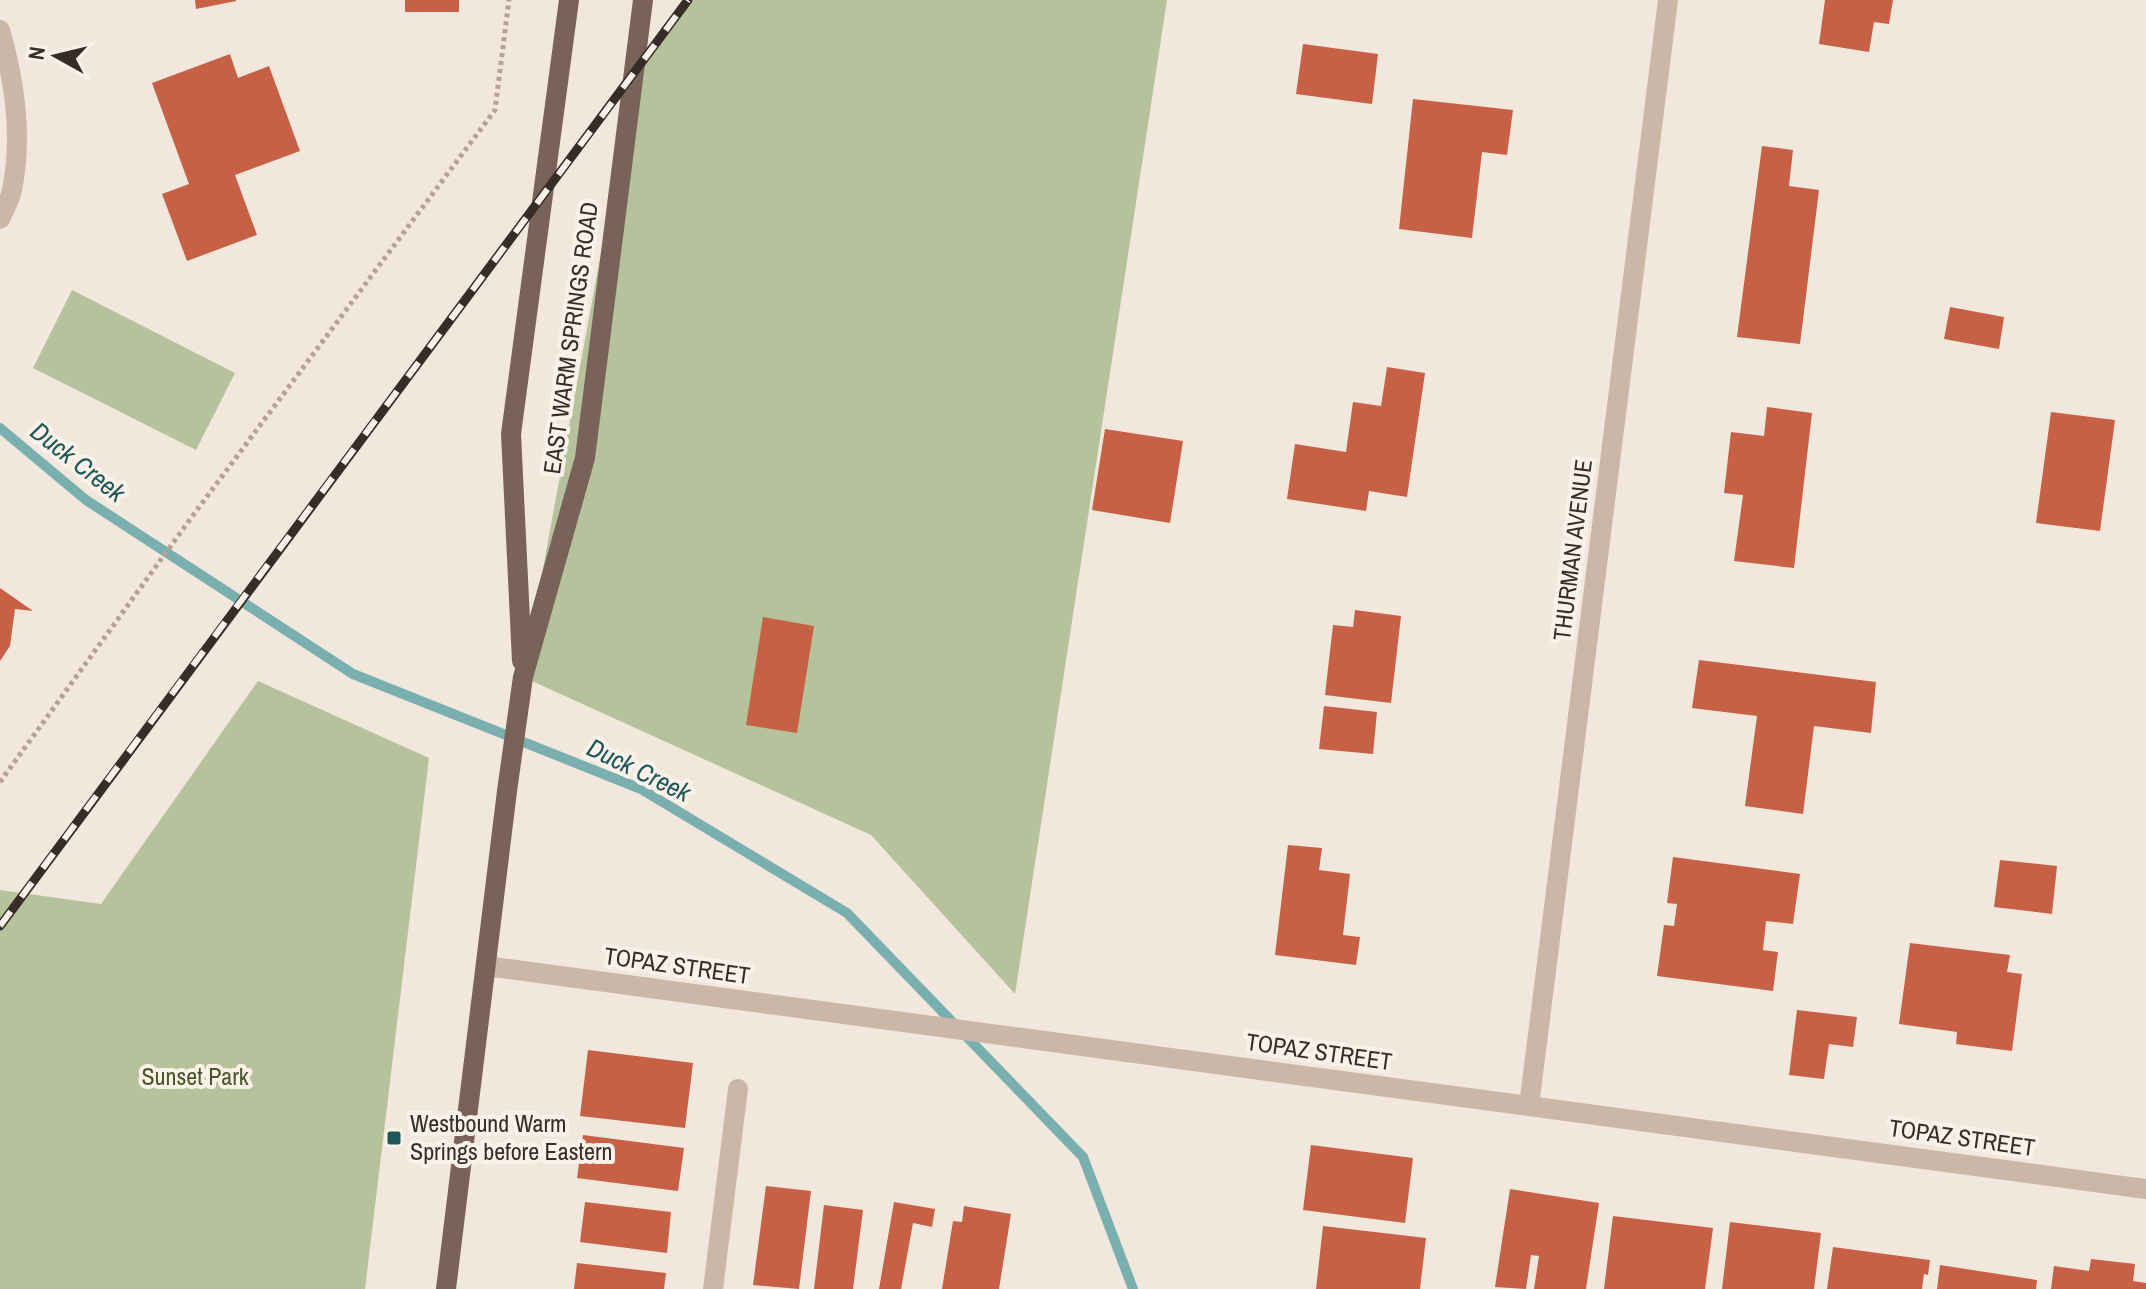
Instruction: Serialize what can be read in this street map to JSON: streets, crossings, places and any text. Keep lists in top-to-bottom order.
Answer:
{
  "streets": {
    "main road": ["EAST WARM SPRINGS ROAD"],
    "street": ["THURMAN AVENUE", "TOPAZ STREET"]
  },
  "crossings": [
    ["EAST WARM SPRINGS ROAD", "TOPAZ STREET"],
    ["THURMAN AVENUE", "TOPAZ STREET"]
  ],
  "water": ["Duck Creek"],
  "parks": ["Sunset Park"],
  "places": {
    "transit": ["Westbound Warm Springs before Eastern"]
  },
  "north": "left"
}
